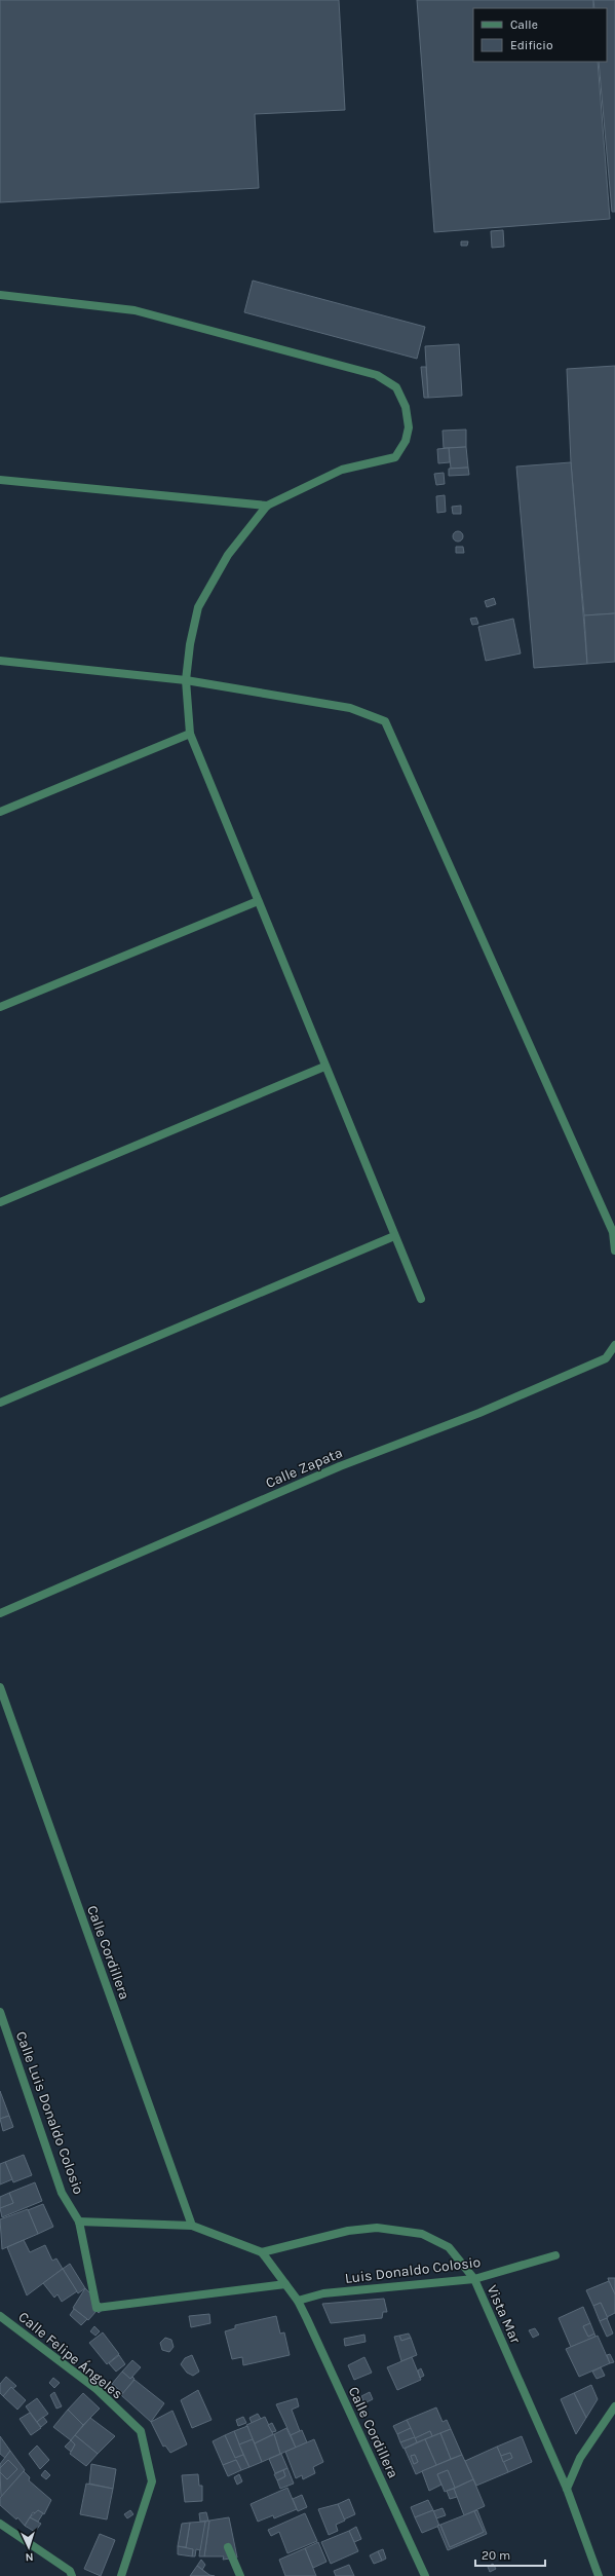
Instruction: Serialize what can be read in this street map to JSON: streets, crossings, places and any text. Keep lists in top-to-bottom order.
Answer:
{
  "streets": {
    "street": [
      "Calle Zapata",
      "Calle Cordillera",
      "Calle Luis Donaldo Colosio",
      "Luis Donaldo Colosio",
      "Vista Mar",
      "Calle Felipe Ángeles"
    ]
  },
  "crossings": [
    ["Calle Cordillera", "Calle Luis Donaldo Colosio"],
    ["Calle Cordillera", "Luis Donaldo Colosio"],
    ["Calle Cordillera", "Vista Mar"],
    ["Luis Donaldo Colosio", "Vista Mar"]
  ],
  "legend": ["Calle", "Edificio"],
  "scale_bar": "20 m",
  "north": "bottom"
}
